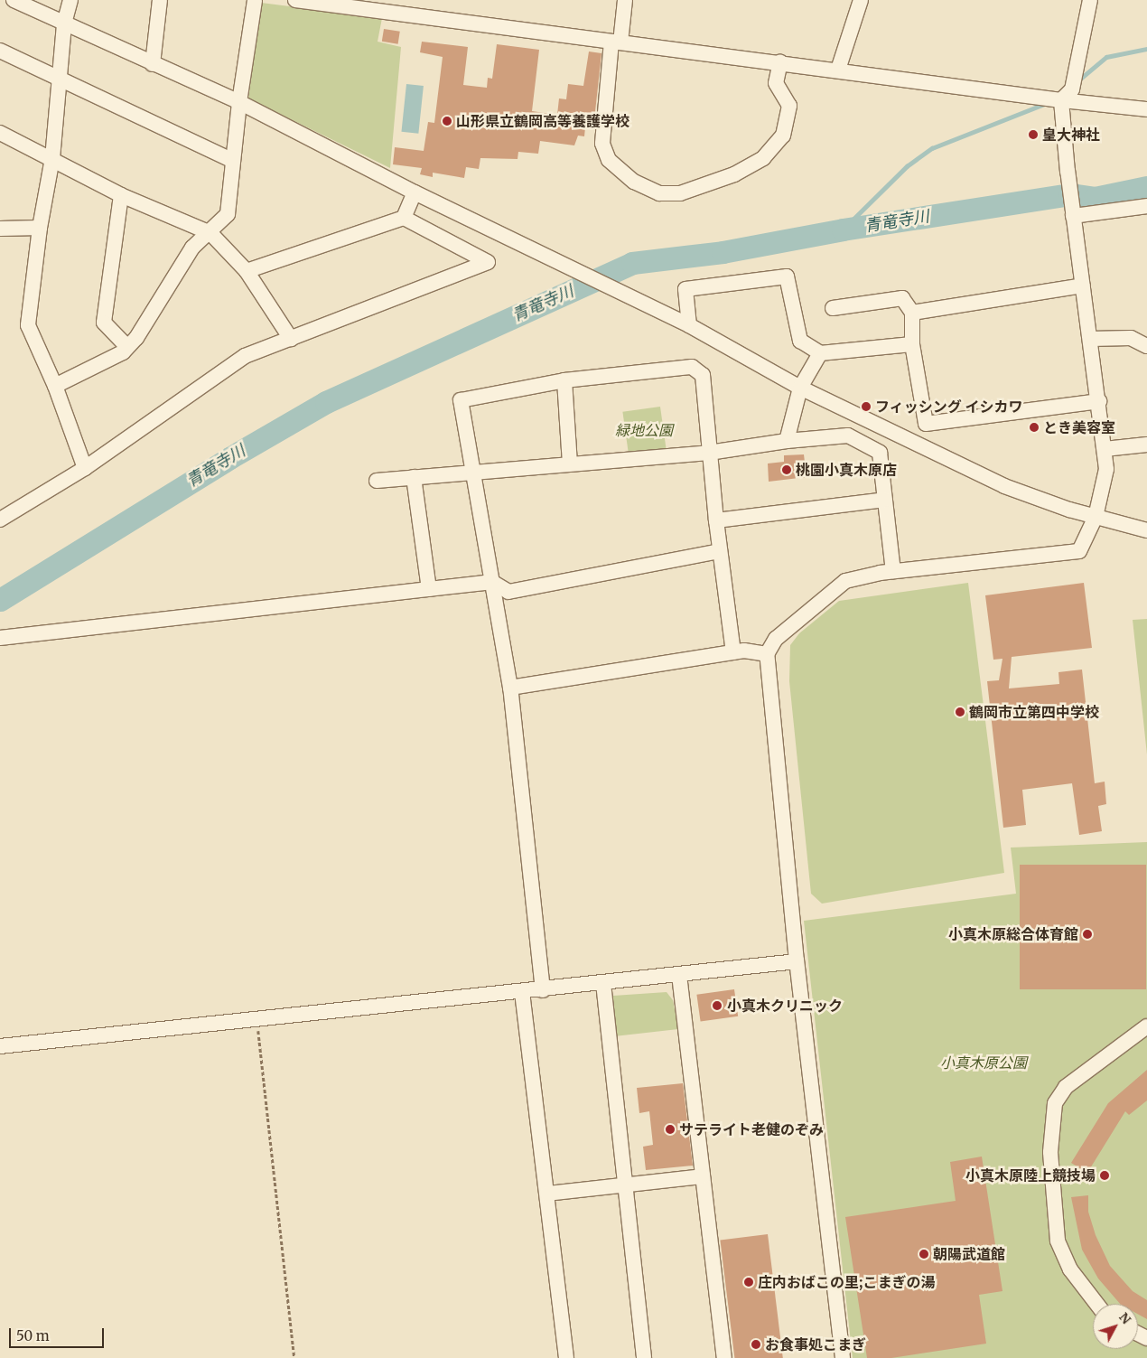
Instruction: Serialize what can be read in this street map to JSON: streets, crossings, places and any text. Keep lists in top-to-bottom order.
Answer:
{
  "water": ["青竜寺川"],
  "parks": ["緑地公園", "小真木原公園"],
  "places": [
    "山形県立鶴岡高等養護学校",
    "皇大神社",
    "フィッシング イシカワ",
    "とき美容室",
    "桃園小真木原店",
    "鶴岡市立第四中学校",
    "小真木原総合体育館",
    "小真木クリニック",
    "サテライト老健のぞみ",
    "小真木原陸上競技場",
    "朝陽武道館",
    "庄内おばこの里;こまぎの湯",
    "お食事処こまぎ"
  ],
  "scale_bar": "50 m",
  "north": "top right"
}
